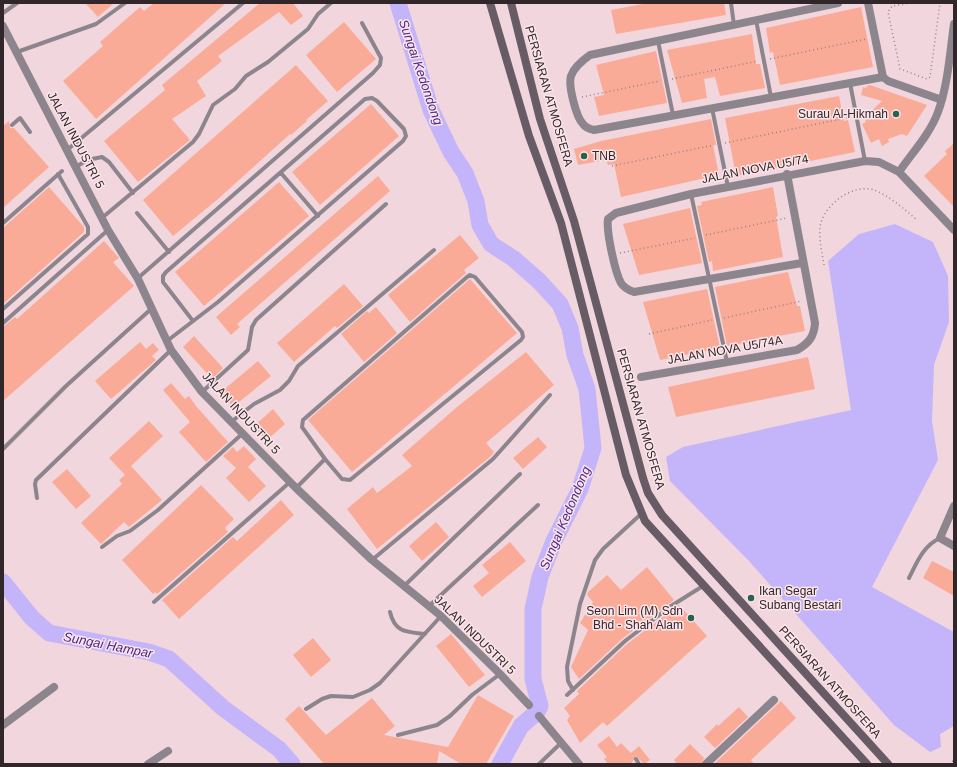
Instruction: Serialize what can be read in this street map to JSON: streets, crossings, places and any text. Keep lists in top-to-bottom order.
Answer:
{
  "streets": {
    "street": [
      "PERSIARAN ATMOSFERA",
      "JALAN INDUSTRI 5",
      "JALAN NOVA U5/74",
      "JALAN NOVA U5/74A"
    ]
  },
  "water": ["Sungai Kedondong", "Sungai Hampar"],
  "places": [
    "Surau Al-Hikmah",
    "TNB",
    "Ikan Segar Subang Bestari",
    "Seon Lim (M) Sdn Bhd - Shah Alam"
  ]
}
